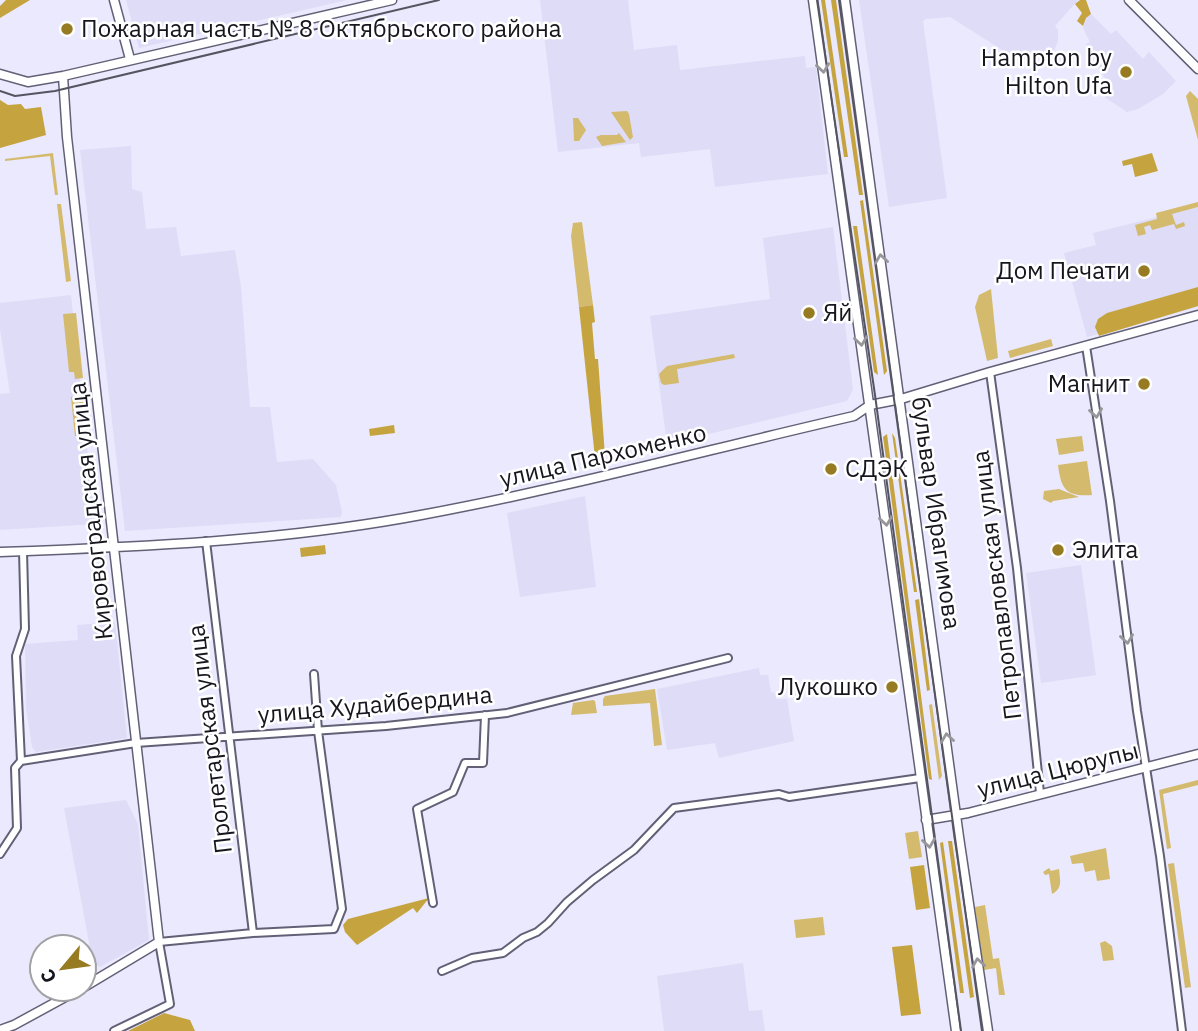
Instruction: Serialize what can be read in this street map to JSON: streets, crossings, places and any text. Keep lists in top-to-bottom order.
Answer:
{
  "streets": {
    "main road": [
      "улица Пархоменко",
      "Кировоградская улица",
      "бульвар Ибрагимова",
      "улица Цюрупы"
    ],
    "street": ["Петропавловская улица", "улица Худайбердина", "Пролетарская улица"]
  },
  "crossings": [
    ["улица Пархоменко", "Кировоградская улица"],
    ["улица Пархоменко", "бульвар Ибрагимова"],
    ["улица Пархоменко", "Петропавловская улица"],
    ["улица Пархоменко", "Пролетарская улица"],
    ["Кировоградская улица", "улица Худайбердина"],
    ["бульвар Ибрагимова", "улица Цюрупы"],
    ["Петропавловская улица", "улица Цюрупы"],
    ["улица Худайбердина", "Пролетарская улица"]
  ],
  "places": [
    "Пожарная часть № 8 Октябрьского района",
    "Hampton by Hilton Ufa",
    "Дом Печати",
    "Яй",
    "Магнит",
    "СДЭК",
    "Элита",
    "Лукошко"
  ],
  "north": "bottom left"
}
